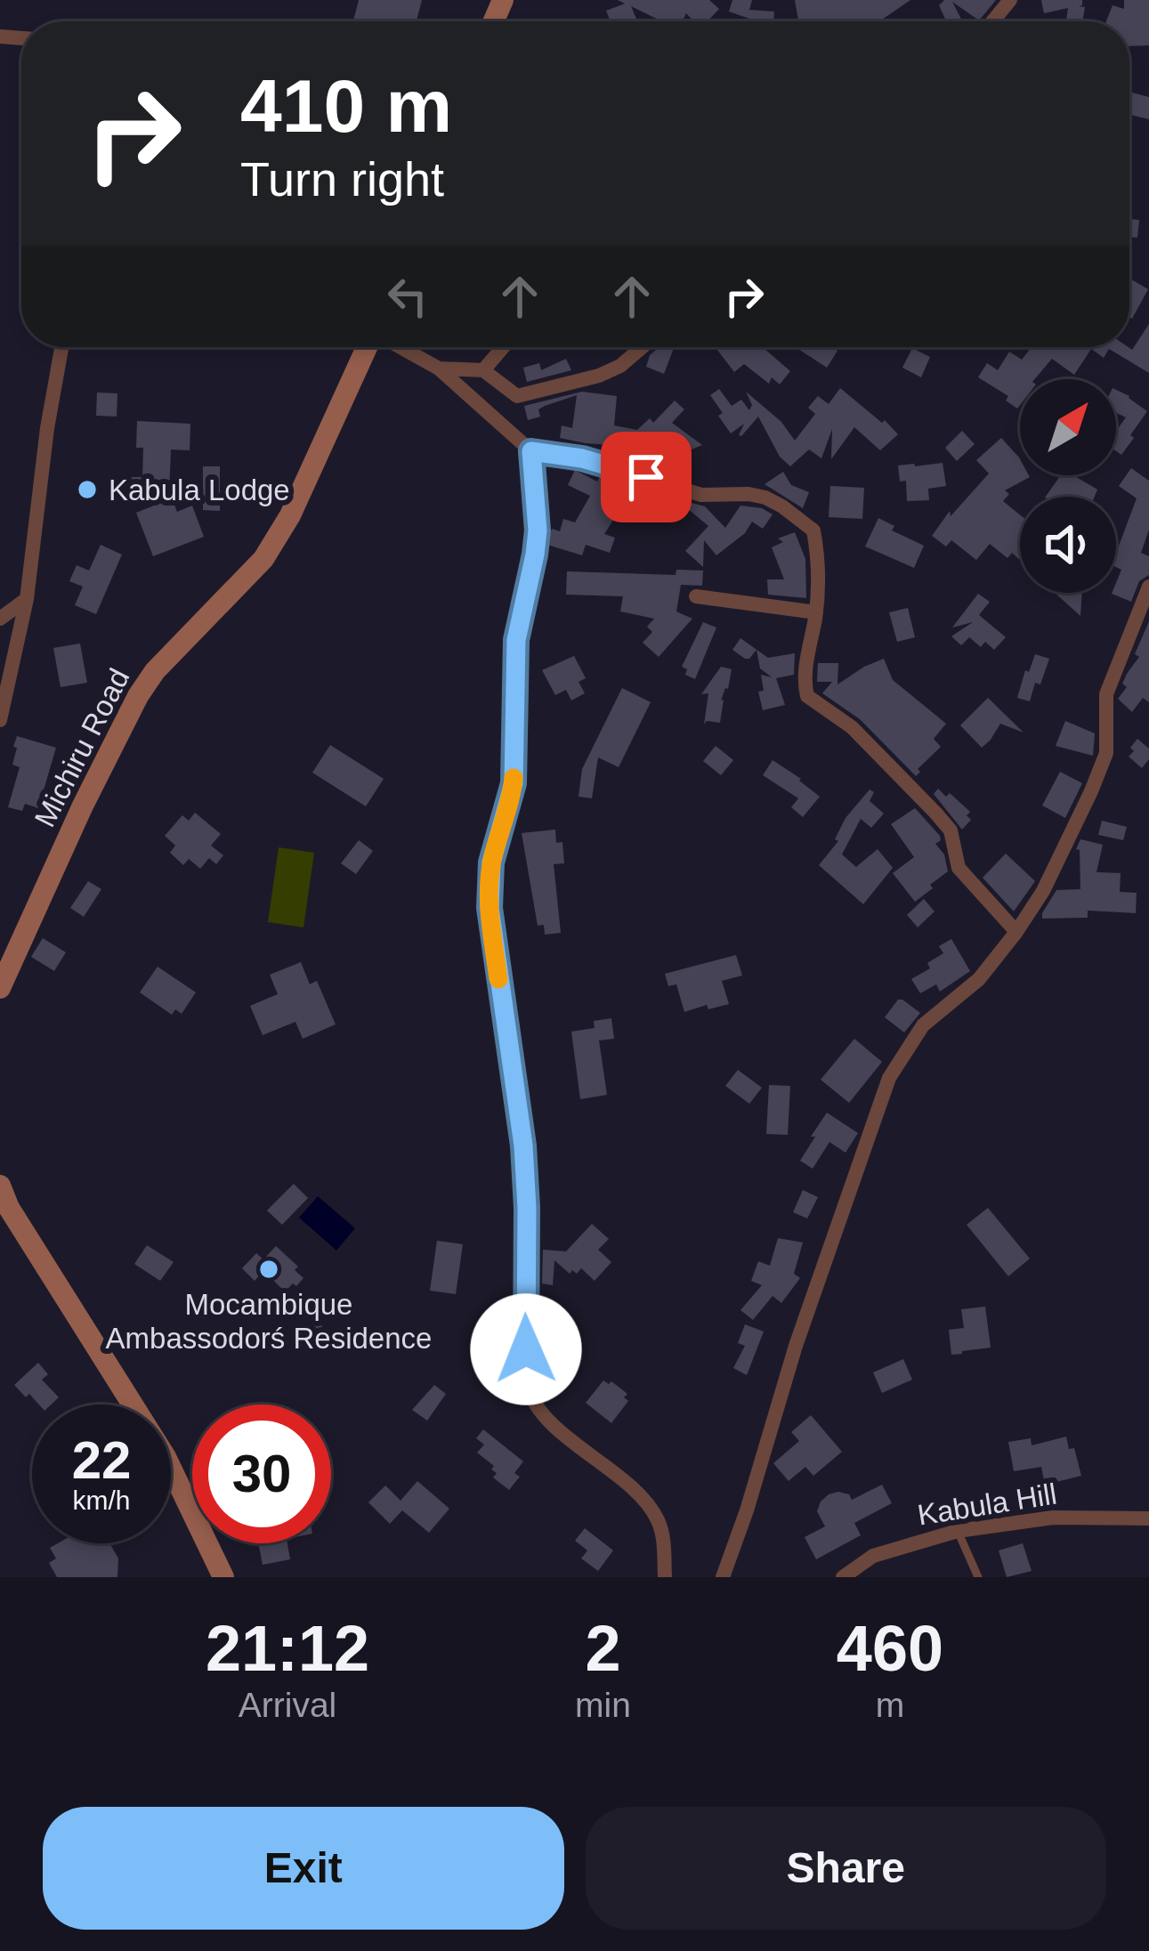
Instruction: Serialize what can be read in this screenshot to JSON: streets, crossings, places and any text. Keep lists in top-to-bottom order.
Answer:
{
  "streets": {
    "street": ["Michiru Road", "Kabula Hill"]
  },
  "places": ["Kabula Lodge", "Mocambique Ambassodorś Residence"],
  "north": "top right",
  "page": {
    "turn": ["410 m", "Turn right"],
    "speed": "22 km/h",
    "limit": "30",
    "eta": [
      "21:12",
      "Arrival",
      "2",
      "min",
      "460",
      "m"
    ],
    "buttons": ["Exit", "Share"]
  }
}
